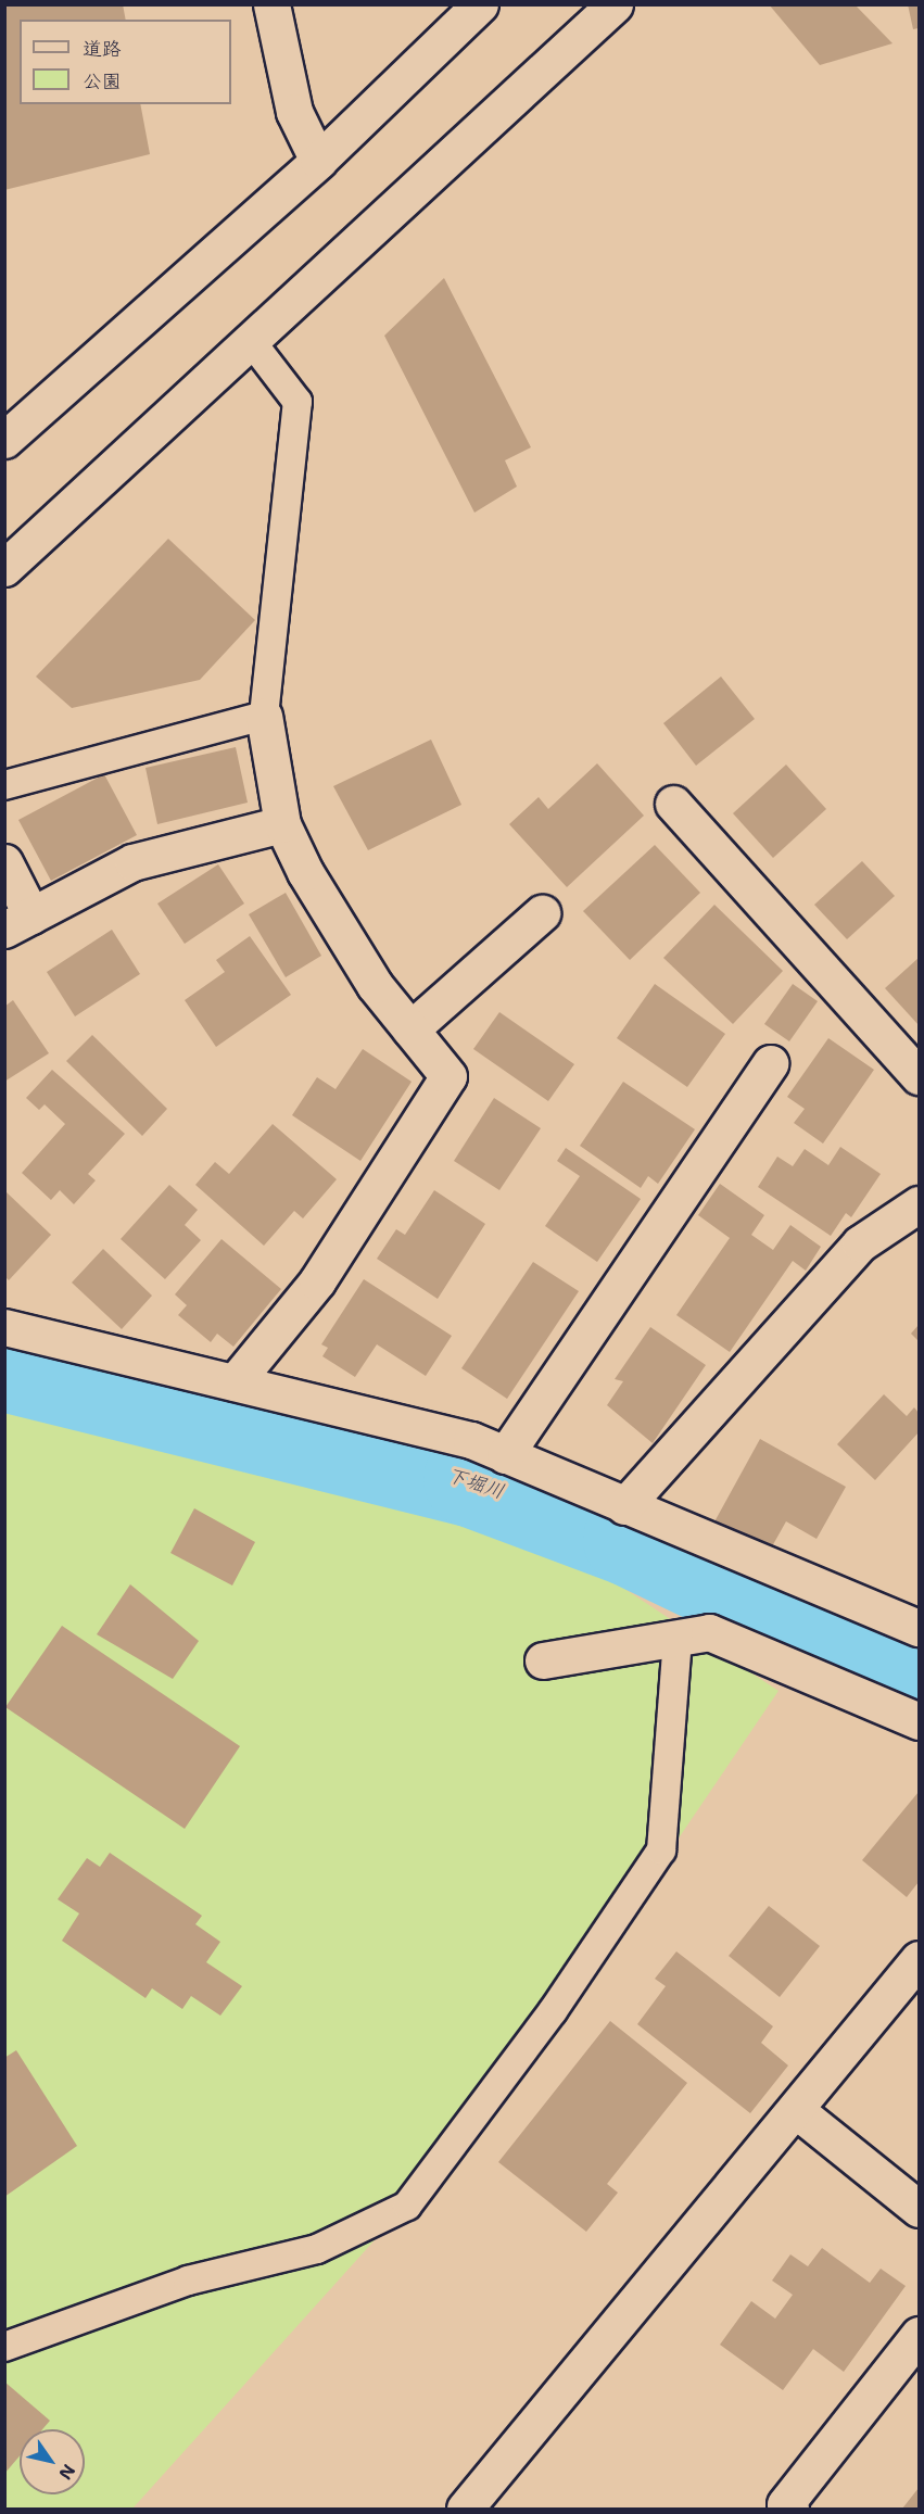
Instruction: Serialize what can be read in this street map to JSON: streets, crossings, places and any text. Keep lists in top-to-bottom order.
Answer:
{
  "water": ["下堀川"],
  "legend": ["道路", "公園"],
  "north": "bottom right"
}
